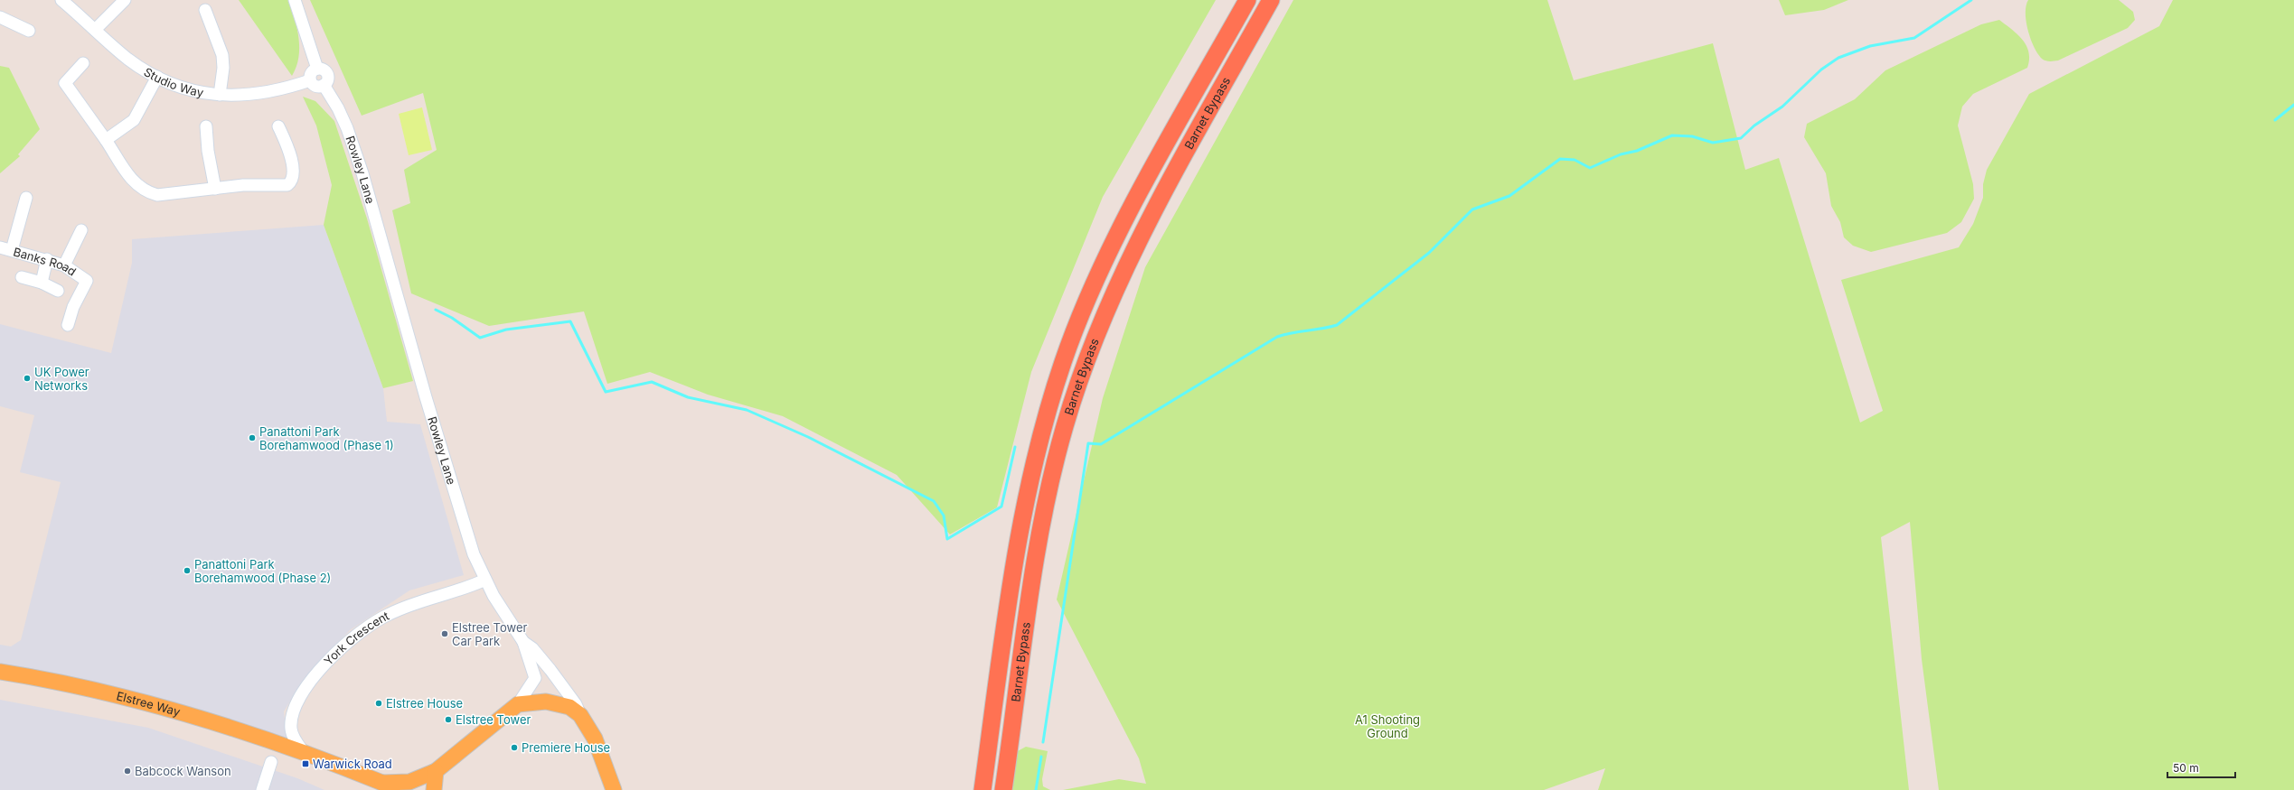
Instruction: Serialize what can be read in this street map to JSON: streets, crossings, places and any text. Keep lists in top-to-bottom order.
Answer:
{
  "streets": {
    "highway": ["Barnet Bypass"],
    "main road": ["Rowley Lane", "Elstree Way"],
    "street": ["Studio Way", "Banks Road", "York Crescent"]
  },
  "crossings": [
    ["Studio Way", "Rowley Lane"],
    ["Rowley Lane", "York Crescent"],
    ["York Crescent", "Elstree Way"]
  ],
  "parks": ["A1 Shooting Ground"],
  "places": {
    "other": [
      "UK Power Networks",
      "Panattoni Park Borehamwood (Phase 1)",
      "Panattoni Park Borehamwood (Phase 2)",
      "Elstree Tower Car Park",
      "Elstree House",
      "Elstree Tower",
      "Premiere House",
      "Babcock Wanson"
    ],
    "transit": ["Warwick Road"]
  },
  "scale_bar": "50 m"
}
